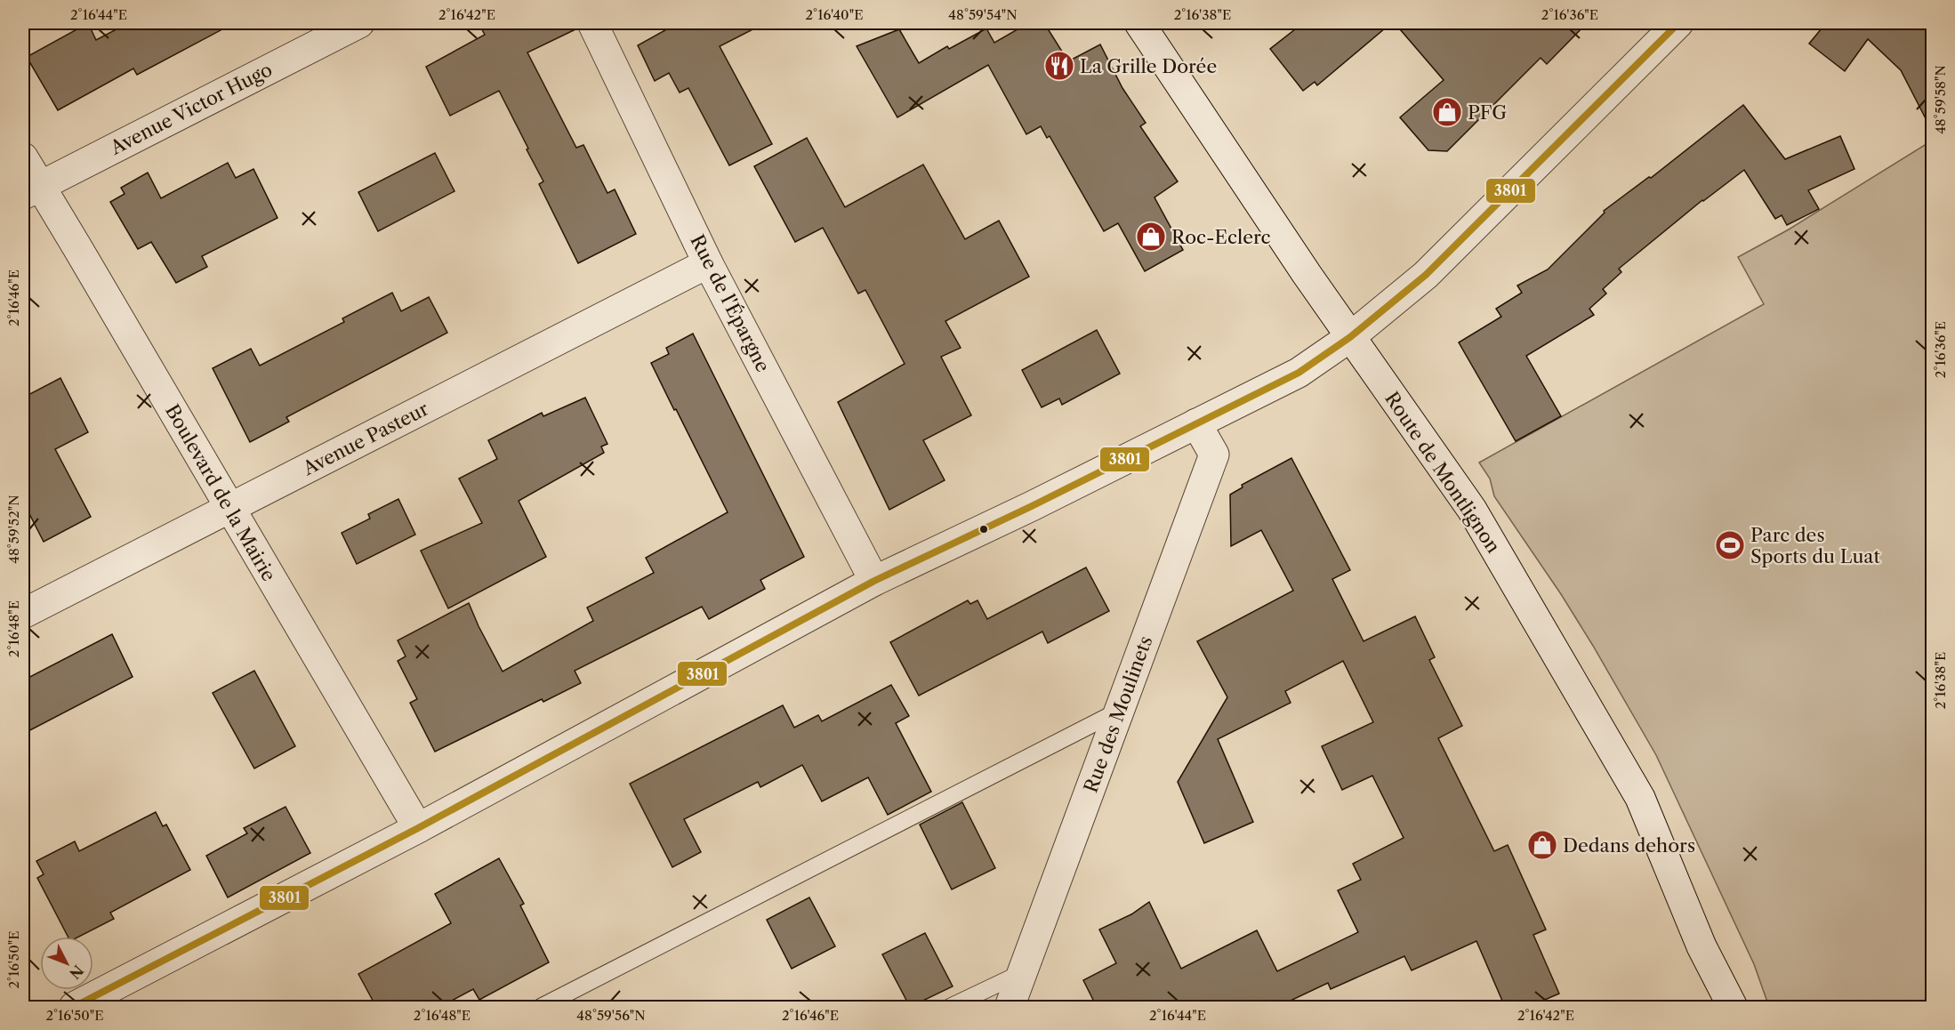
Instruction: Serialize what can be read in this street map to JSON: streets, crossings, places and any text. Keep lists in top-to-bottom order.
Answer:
{
  "streets": {
    "street": [
      "Avenue Victor Hugo",
      "Rue de l'Épargne",
      "Avenue Pasteur",
      "Route de Montlignon",
      "Boulevard de la Mairie",
      "Rue des Moulinets"
    ]
  },
  "crossings": [
    ["Avenue Victor Hugo", "Boulevard de la Mairie"],
    ["Rue de l'Épargne", "Avenue Pasteur"],
    ["Avenue Pasteur", "Boulevard de la Mairie"]
  ],
  "places": {
    "restaurant": ["La Grille Dorée"],
    "shop": ["PFG", "Roc-Eclerc", "Dedans dehors"],
    "sports": ["Parc des Sports du Luat"]
  },
  "lines": ["transit line 3801"],
  "north": "bottom right",
  "coordinates": [
    "2°16'44\"E",
    "2°16'42\"E",
    "2°16'40\"E",
    "48°59'54\"N",
    "2°16'38\"E",
    "2°16'36\"E",
    "48°59'58\"N",
    "2°16'46\"E",
    "48°59'52\"N",
    "2°16'48\"E",
    "2°16'50\"E",
    "48°59'56\"N"
  ]
}
